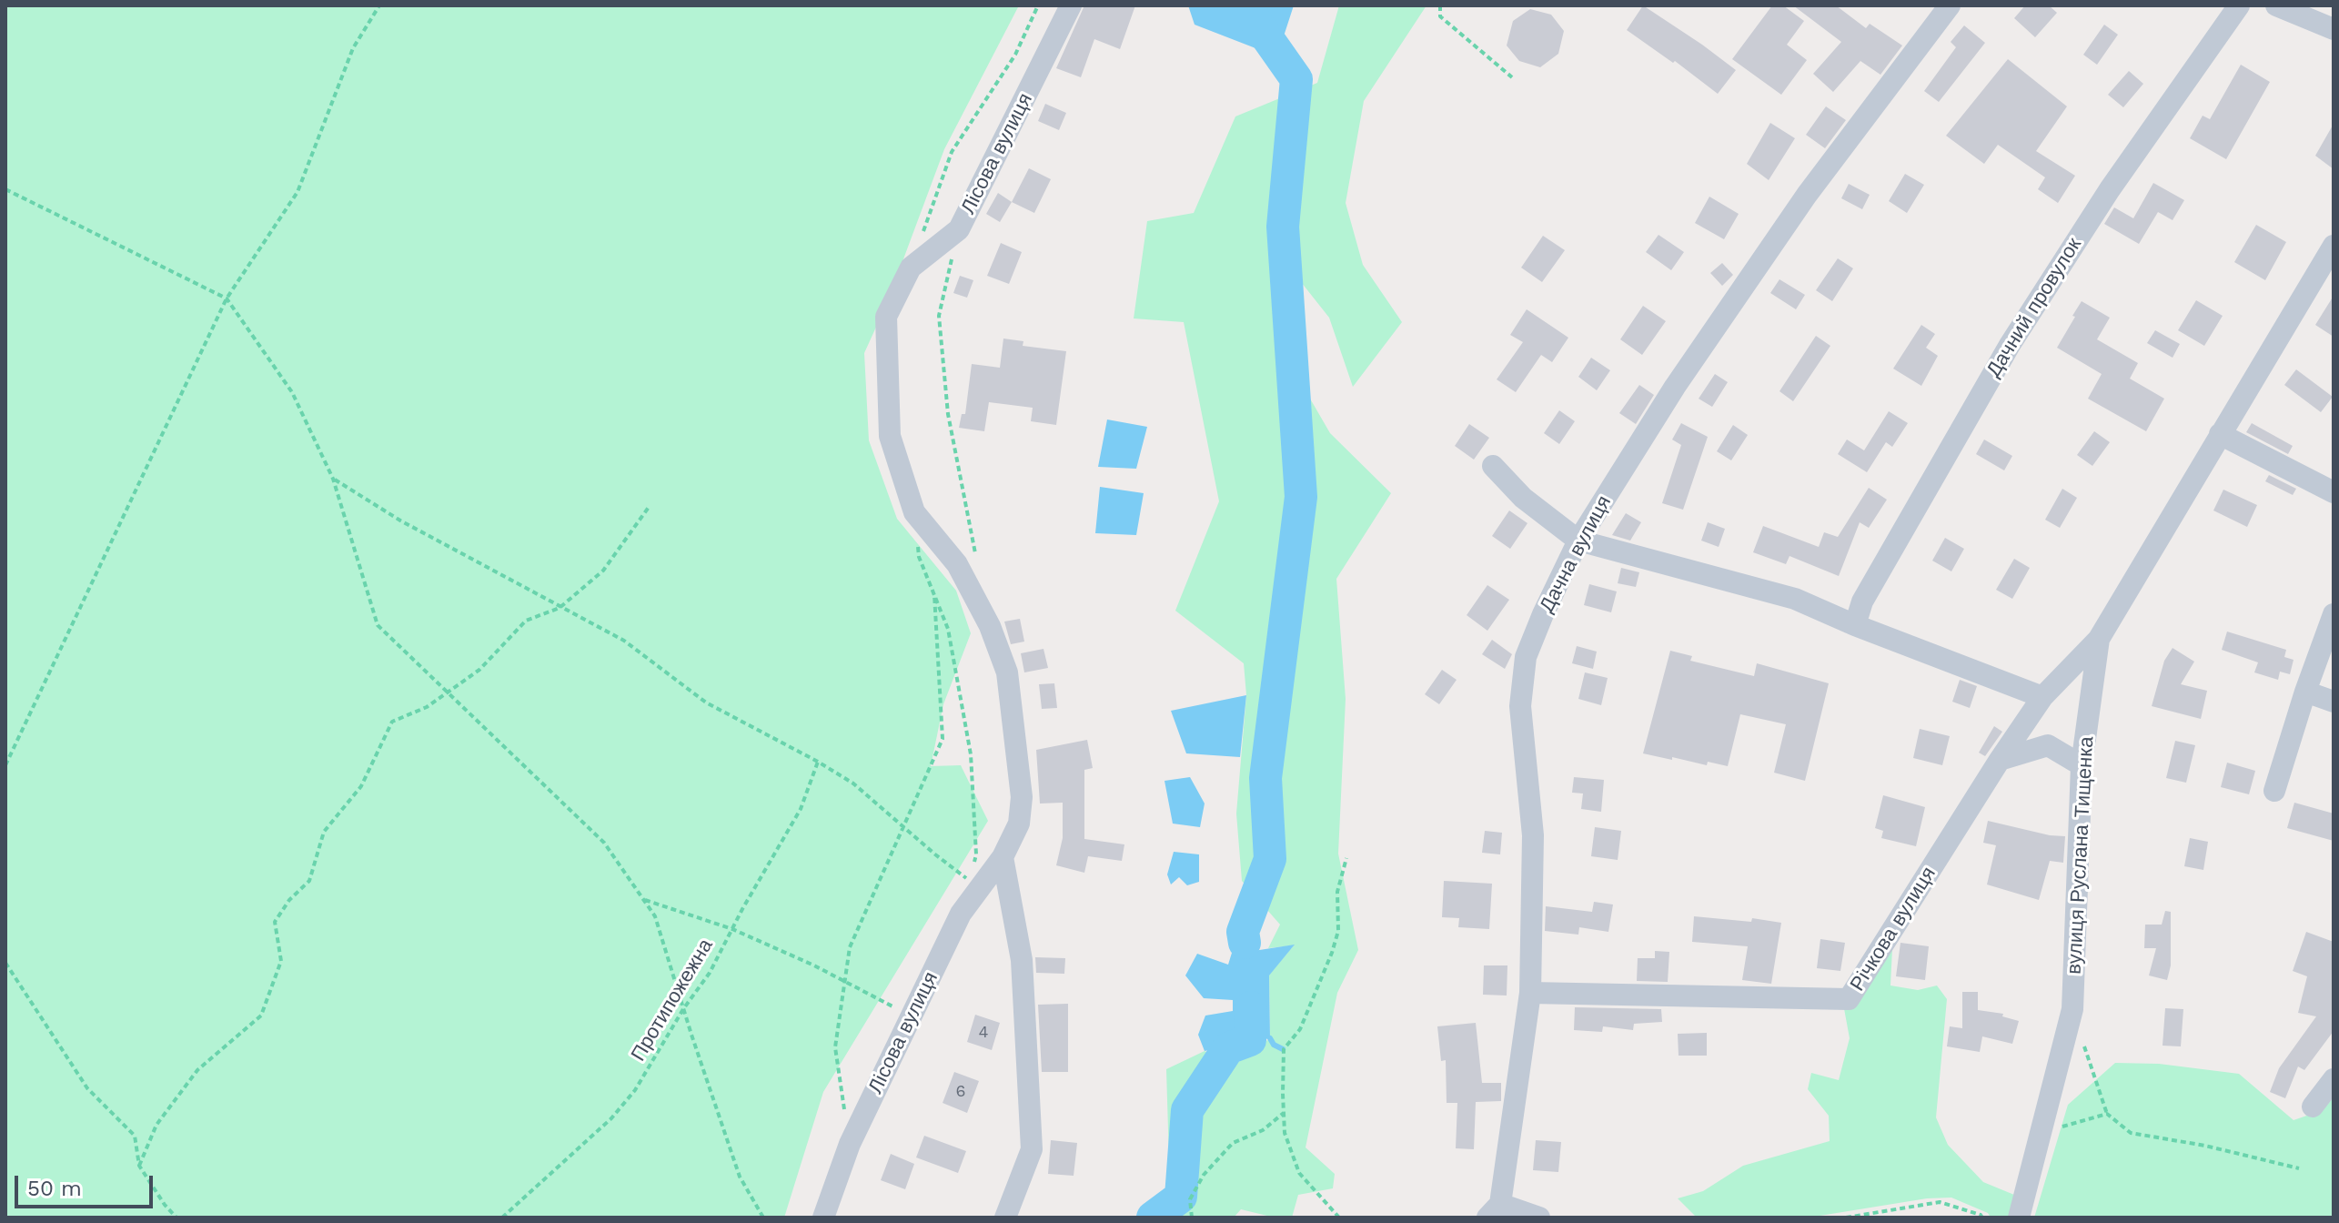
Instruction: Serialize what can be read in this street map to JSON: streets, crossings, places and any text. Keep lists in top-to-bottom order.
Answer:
{
  "streets": {
    "street": [
      "Лісова вулиця",
      "Дачний провулок",
      "Дачна вулиця",
      "вулиця Руслана Тищенка",
      "Річкова вулиця"
    ],
    "path": ["Протипожежна"]
  },
  "crossings": [
    ["Дачна вулиця", "Річкова вулиця"],
    ["вулиця Руслана Тищенка", "Річкова вулиця"]
  ],
  "house_numbers": ["4", "6"],
  "scale_bar": "50 m"
}
